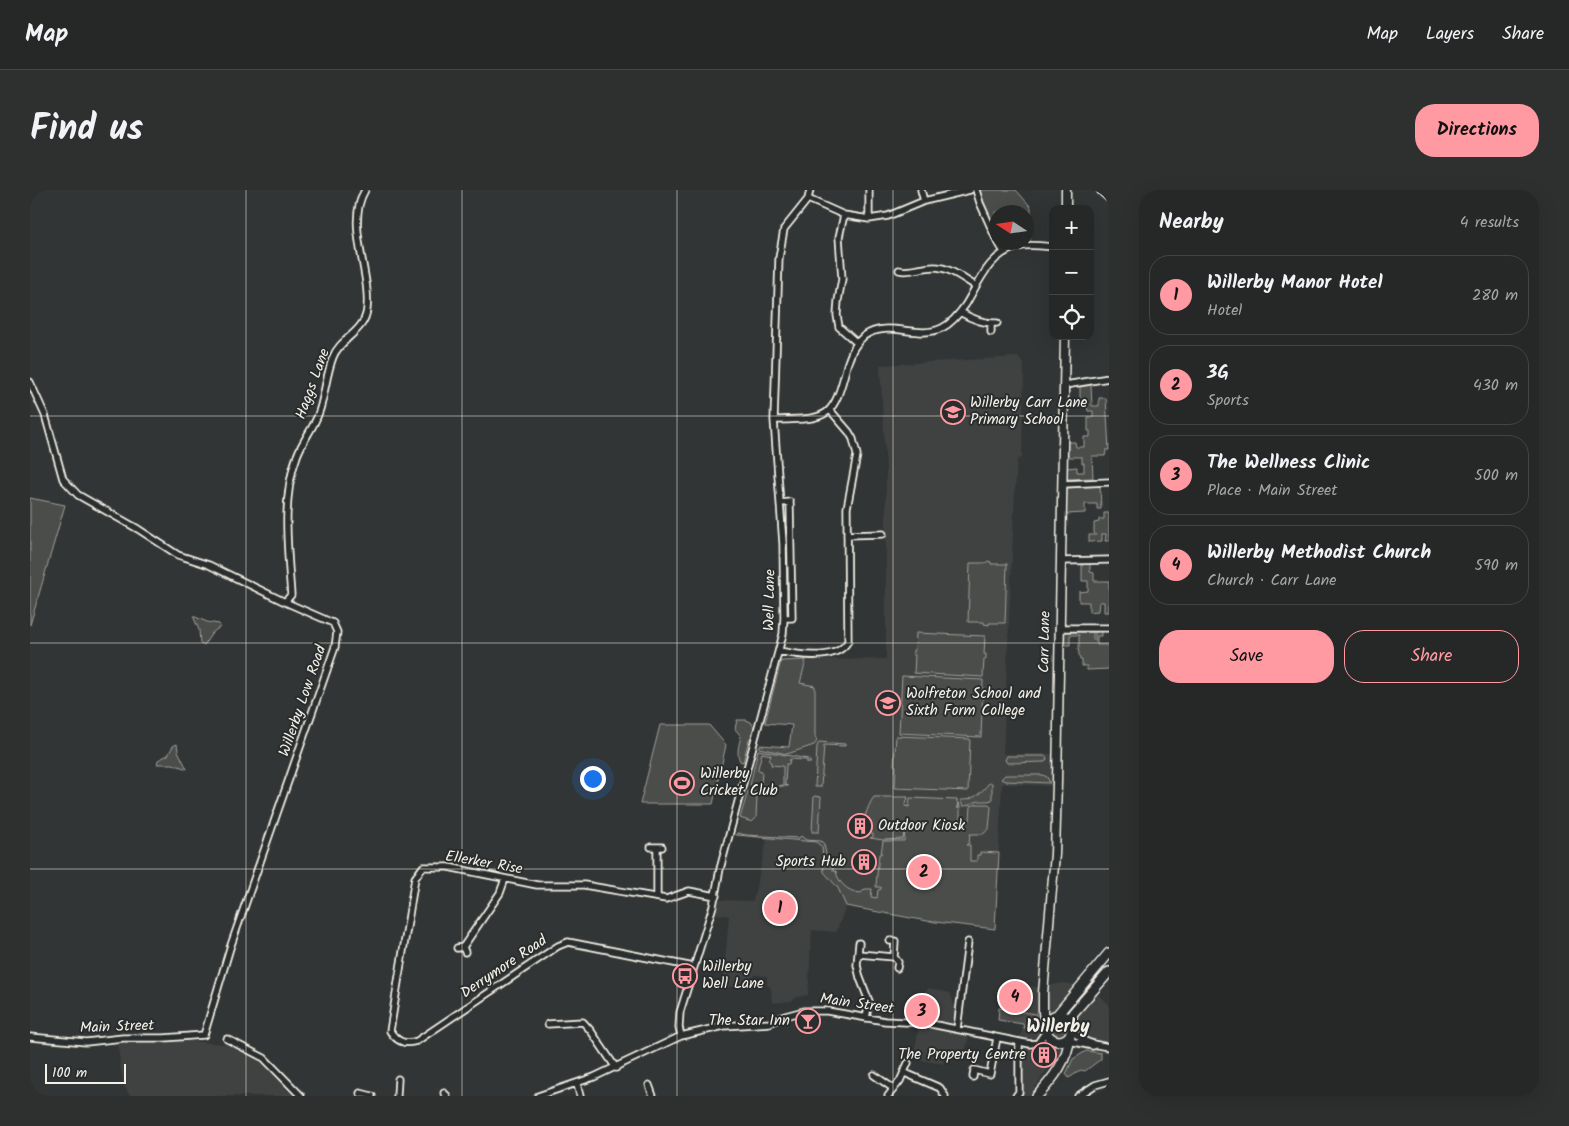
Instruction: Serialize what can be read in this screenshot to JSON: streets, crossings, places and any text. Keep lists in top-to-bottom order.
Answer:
{
  "streets": {
    "street": [
      "Haggs Lane",
      "Well Lane",
      "Carr Lane",
      "Willerby Low Road",
      "Ellerker Rise",
      "Derrymore Road",
      "Main Street"
    ]
  },
  "crossings": [
    ["Haggs Lane", "Willerby Low Road"],
    ["Well Lane", "Ellerker Rise"],
    ["Well Lane", "Derrymore Road"],
    ["Well Lane", "Main Street"],
    ["Willerby Low Road", "Main Street"],
    ["Ellerker Rise", "Derrymore Road"]
  ],
  "districts": ["Willerby"],
  "places": {
    "school or university": ["Willerby Carr Lane Primary School", "Wolfreton School and Sixth Form College"],
    "sports": ["Willerby Cricket Club"],
    "building": ["Outdoor Kiosk", "Sports Hub", "The Property Centre"],
    "bus stop": ["Willerby Well Lane"],
    "bar": ["The Star Inn"]
  },
  "scale_bar": "100 m",
  "north": "left",
  "page": {
    "header": "Map",
    "nav": ["Map", "Layers", "Share"],
    "title": "Find us",
    "buttons": [
      "Directions",
      ["Save", "Share"]
    ],
    "heading": ["Nearby", "4 results"],
    "map_buttons": ["+", "−"],
    "list": [
      {
        "mark": "1",
        "name": "Willerby Manor Hotel",
        "note": "Hotel",
        "value": "280 m"
      },
      {
        "mark": "2",
        "name": "3G",
        "note": "Sports",
        "value": "430 m"
      },
      {
        "mark": "3",
        "name": "The Wellness Clinic",
        "note": "Place · Main Street",
        "value": "500 m"
      },
      {
        "mark": "4",
        "name": "Willerby Methodist Church",
        "note": "Church · Carr Lane",
        "value": "590 m"
      }
    ],
    "pins": [
      "2",
      "1",
      "4",
      "3"
    ],
    "scale": "100 m"
  }
}
